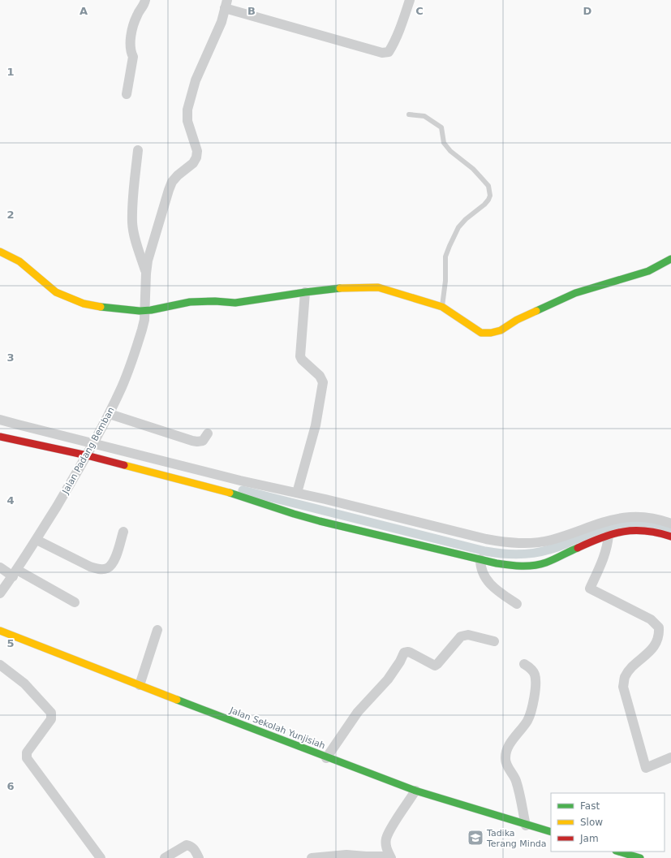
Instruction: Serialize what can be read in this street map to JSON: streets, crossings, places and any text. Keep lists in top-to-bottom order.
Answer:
{
  "streets": {
    "street": ["Jalan Padang Bemban", "Jalan Sekolah Yunjisiah"]
  },
  "places": {
    "school or university": ["Tadika Terang Minda"]
  },
  "legend": ["Fast", "Slow", "Jam"],
  "grid": {
    "columns": [
      "A",
      "B",
      "C",
      "D"
    ],
    "rows": [
      "1",
      "2",
      "3",
      "4",
      "5",
      "6"
    ]
  }
}
